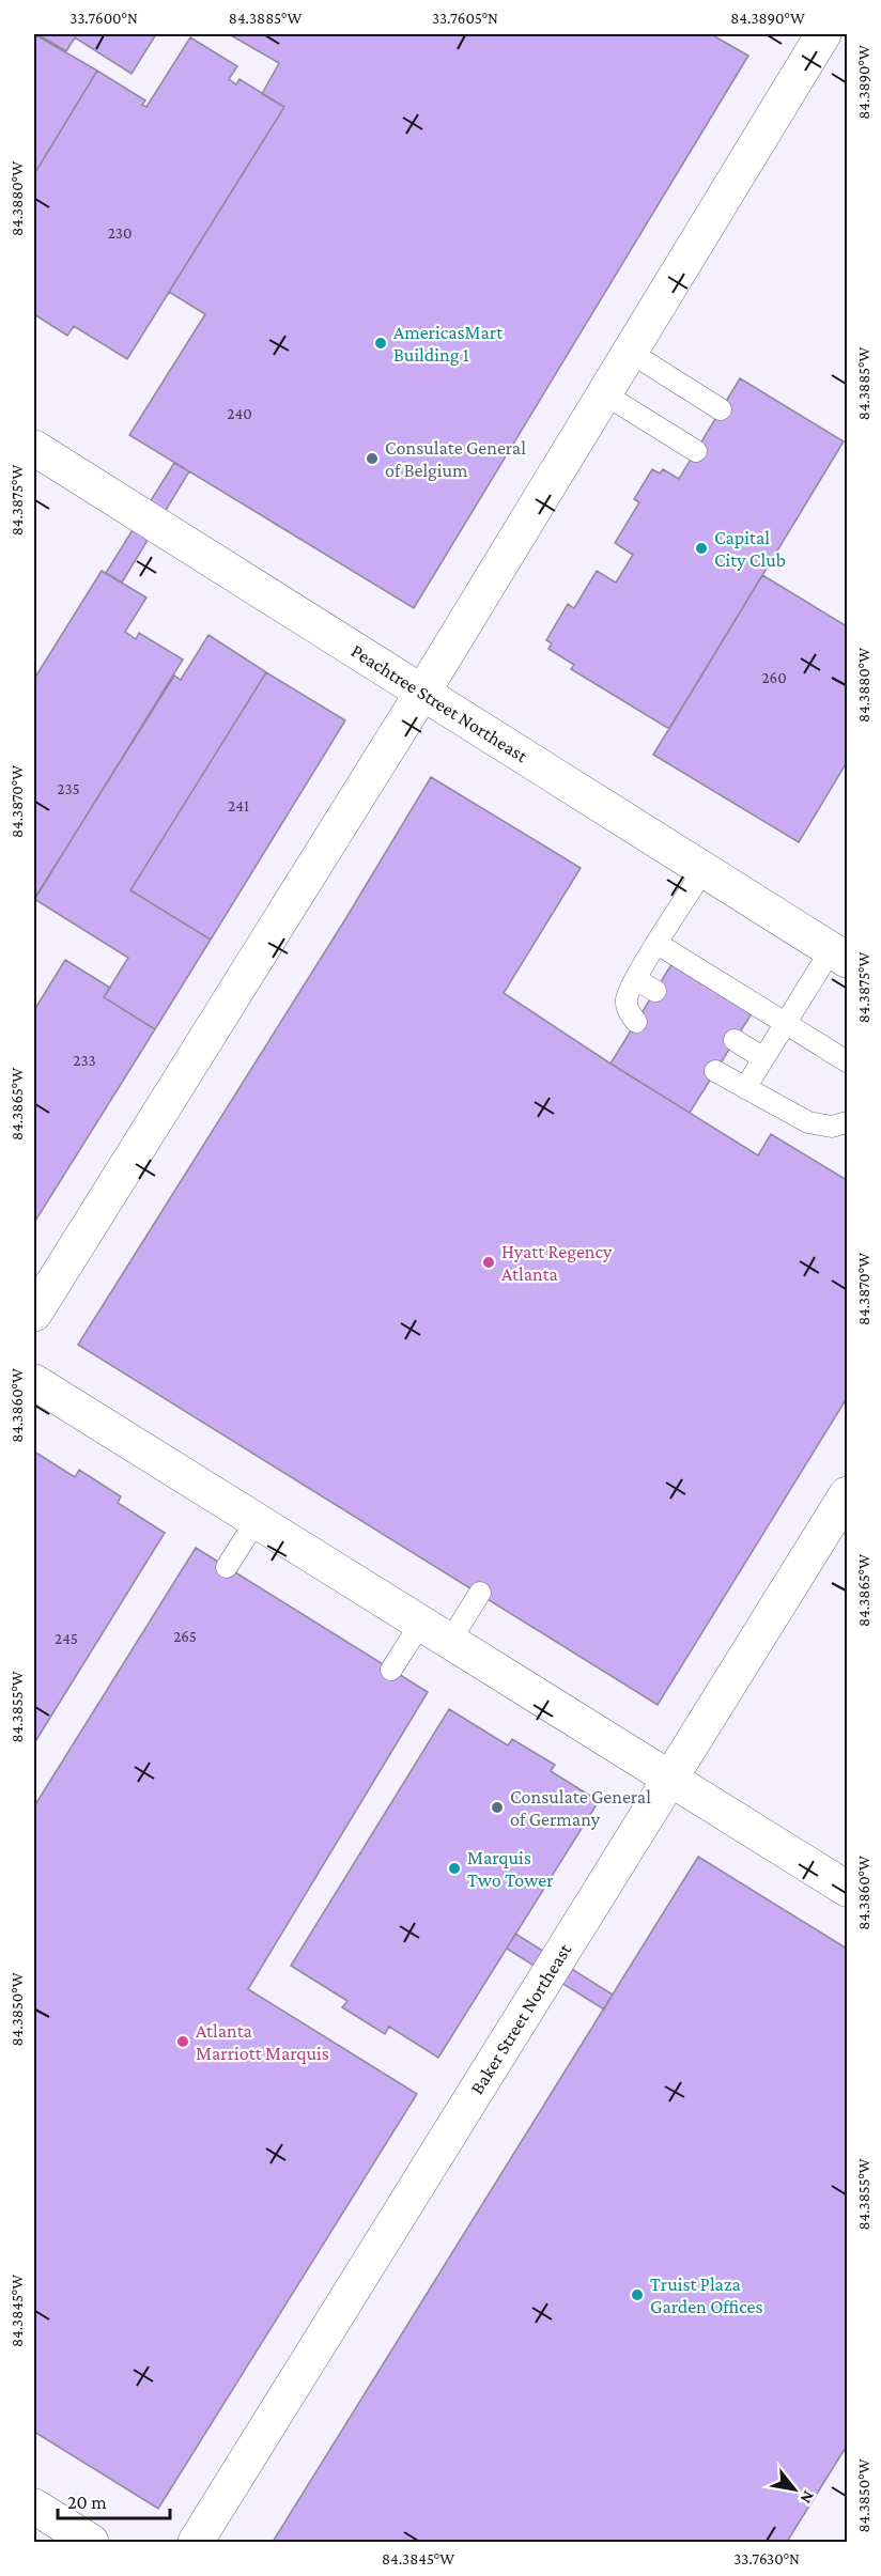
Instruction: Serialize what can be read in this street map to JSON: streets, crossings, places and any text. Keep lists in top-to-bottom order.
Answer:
{
  "streets": {
    "street": ["Peachtree Street Northeast", "Baker Street Northeast"]
  },
  "places": [
    "AmericasMart Building 1",
    "Consulate General of Belgium",
    "Capital City Club",
    "Hyatt Regency Atlanta",
    "Consulate General of Germany",
    "Marquis Two Tower",
    "Atlanta Marriott Marquis",
    "Truist Plaza Garden Offices"
  ],
  "house_numbers": [
    "230",
    "240",
    "260",
    "235",
    "241",
    "233",
    "265",
    "245"
  ],
  "scale_bar": "20 m",
  "north": "bottom right",
  "coordinates": [
    "33.7600°N",
    "84.3885°W",
    "33.7605°N",
    "84.3890°W",
    "84.3880°W",
    "84.3875°W",
    "84.3870°W",
    "84.3865°W",
    "84.3860°W",
    "84.3855°W",
    "84.3850°W",
    "84.3845°W",
    "33.7630°N"
  ]
}
